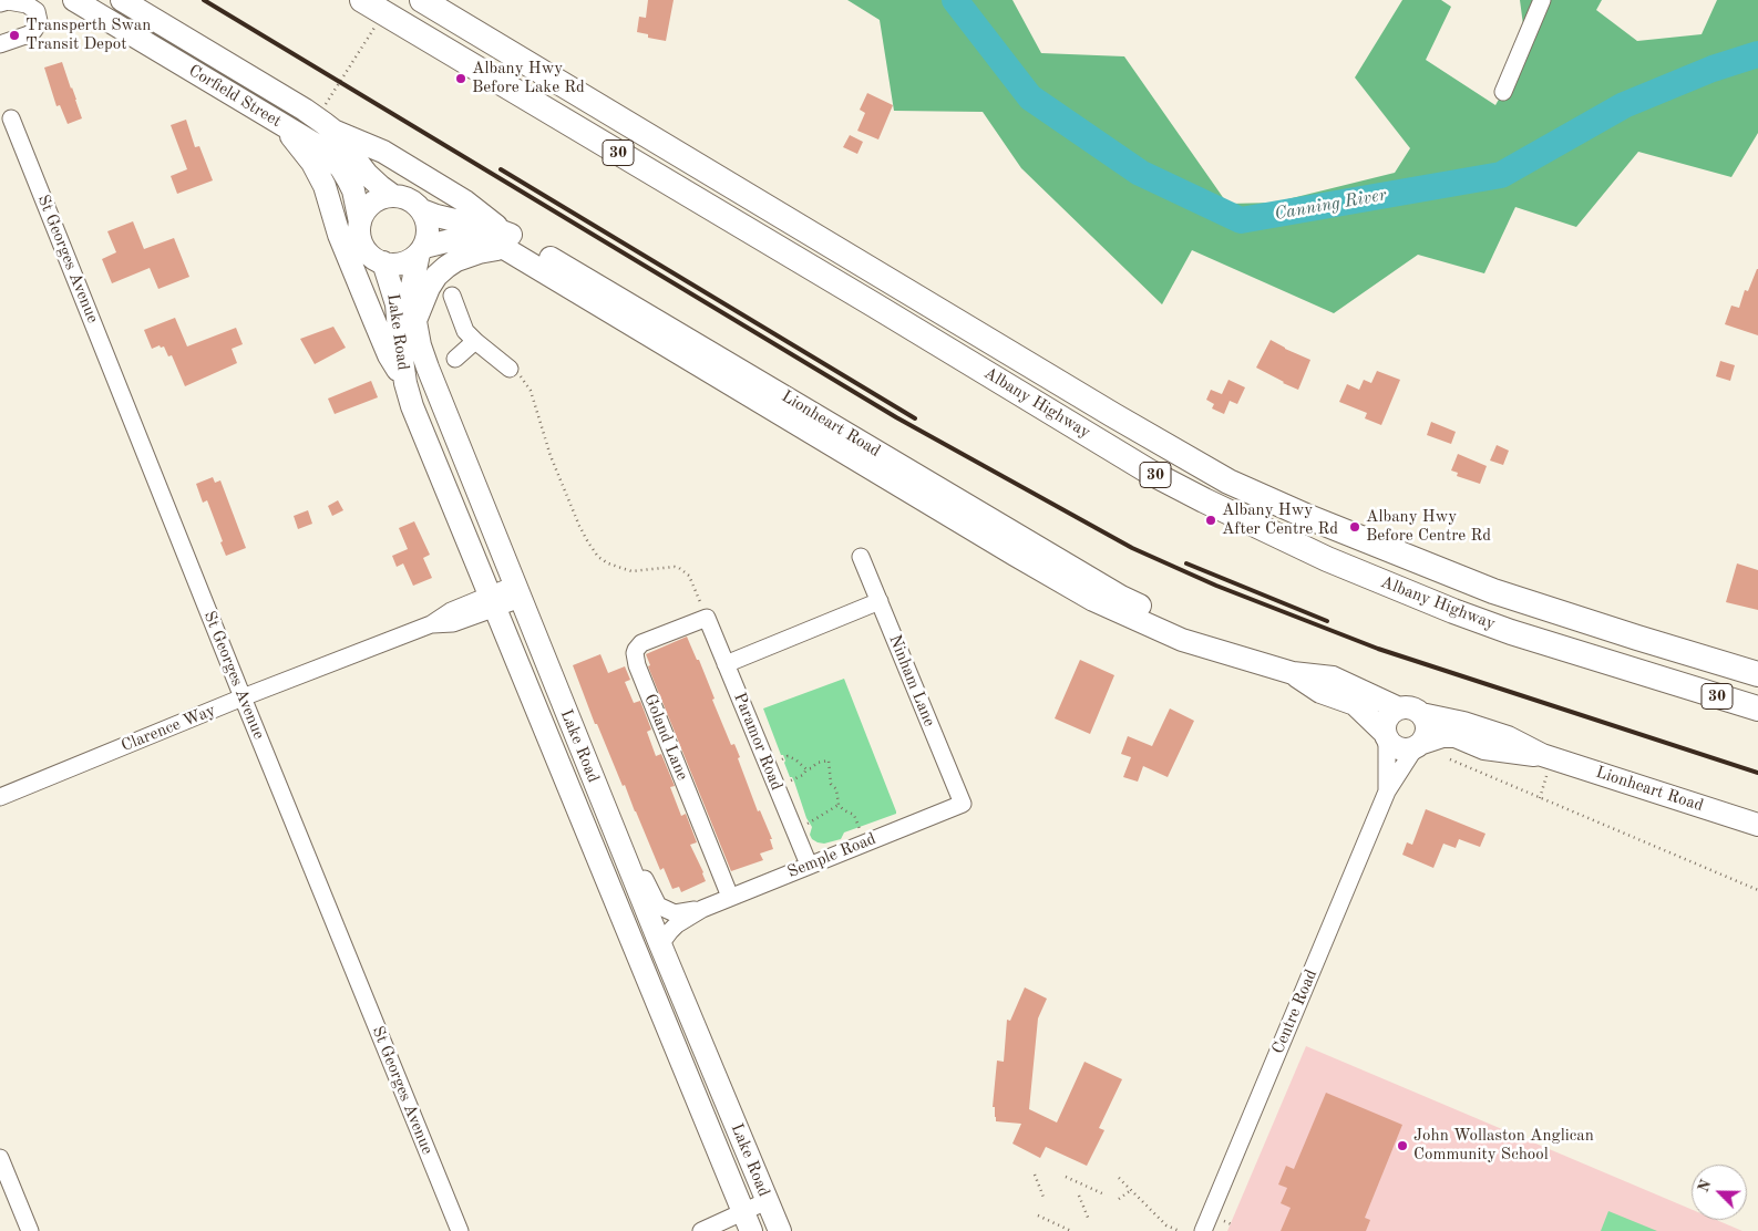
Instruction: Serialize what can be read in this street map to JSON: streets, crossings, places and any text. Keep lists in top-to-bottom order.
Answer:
{
  "streets": {
    "highway": ["30", "Albany Highway"],
    "main road": ["Corfield Street", "Lake Road", "Lionheart Road"],
    "street": [
      "St Georges Avenue",
      "Ninham Lane",
      "Clarence Way",
      "Goland Lane",
      "Paramor Road",
      "Semple Road",
      "Centre Road"
    ]
  },
  "crossings": [
    ["Corfield Street", "Lake Road"],
    ["Corfield Street", "Lionheart Road"],
    ["St Georges Avenue", "Clarence Way"],
    ["Lake Road", "Lionheart Road"],
    ["Lake Road", "Clarence Way"],
    ["Lake Road", "Semple Road"],
    ["Lionheart Road", "Centre Road"],
    ["Ninham Lane", "Semple Road"],
    ["Goland Lane", "Paramor Road"],
    ["Goland Lane", "Semple Road"],
    ["Paramor Road", "Semple Road"]
  ],
  "water": ["Canning River"],
  "places": [
    "Transperth Swan Transit Depot",
    "Albany Hwy Before Lake Rd",
    "Albany Hwy After Centre Rd",
    "Albany Hwy Before Centre Rd",
    "John Wollaston Anglican Community School"
  ],
  "north": "top left"
}
